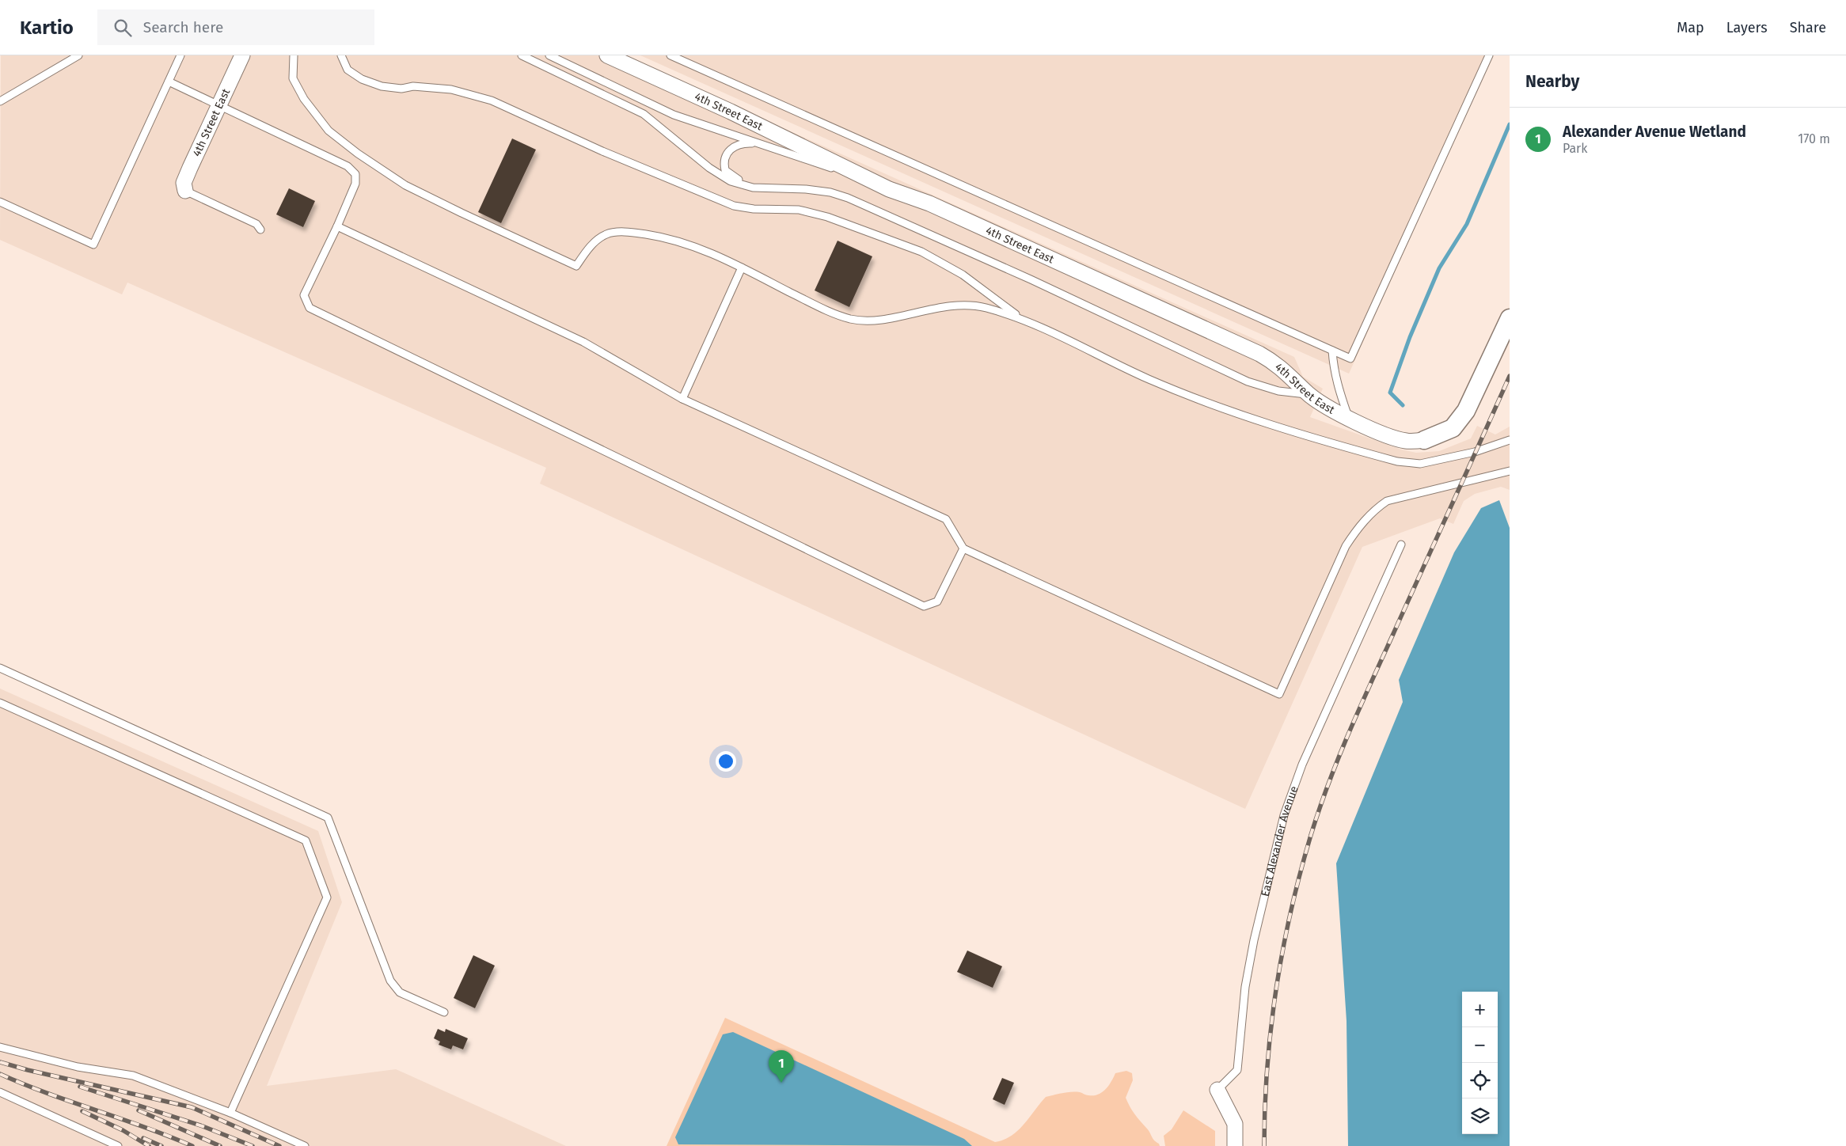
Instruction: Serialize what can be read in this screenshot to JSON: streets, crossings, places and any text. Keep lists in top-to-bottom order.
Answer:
{
  "streets": {
    "street": ["4th Street East", "East Alexander Avenue"]
  },
  "page": {
    "header": "Kartio",
    "search": "Search here",
    "nav": ["Map", "Layers", "Share"],
    "heading": "Nearby",
    "list": [
      {
        "mark": "1",
        "name": "Alexander Avenue Wetland",
        "note": "Park",
        "value": "170 m"
      }
    ],
    "map_buttons": ["+", "−"],
    "pins": "1"
  }
}
